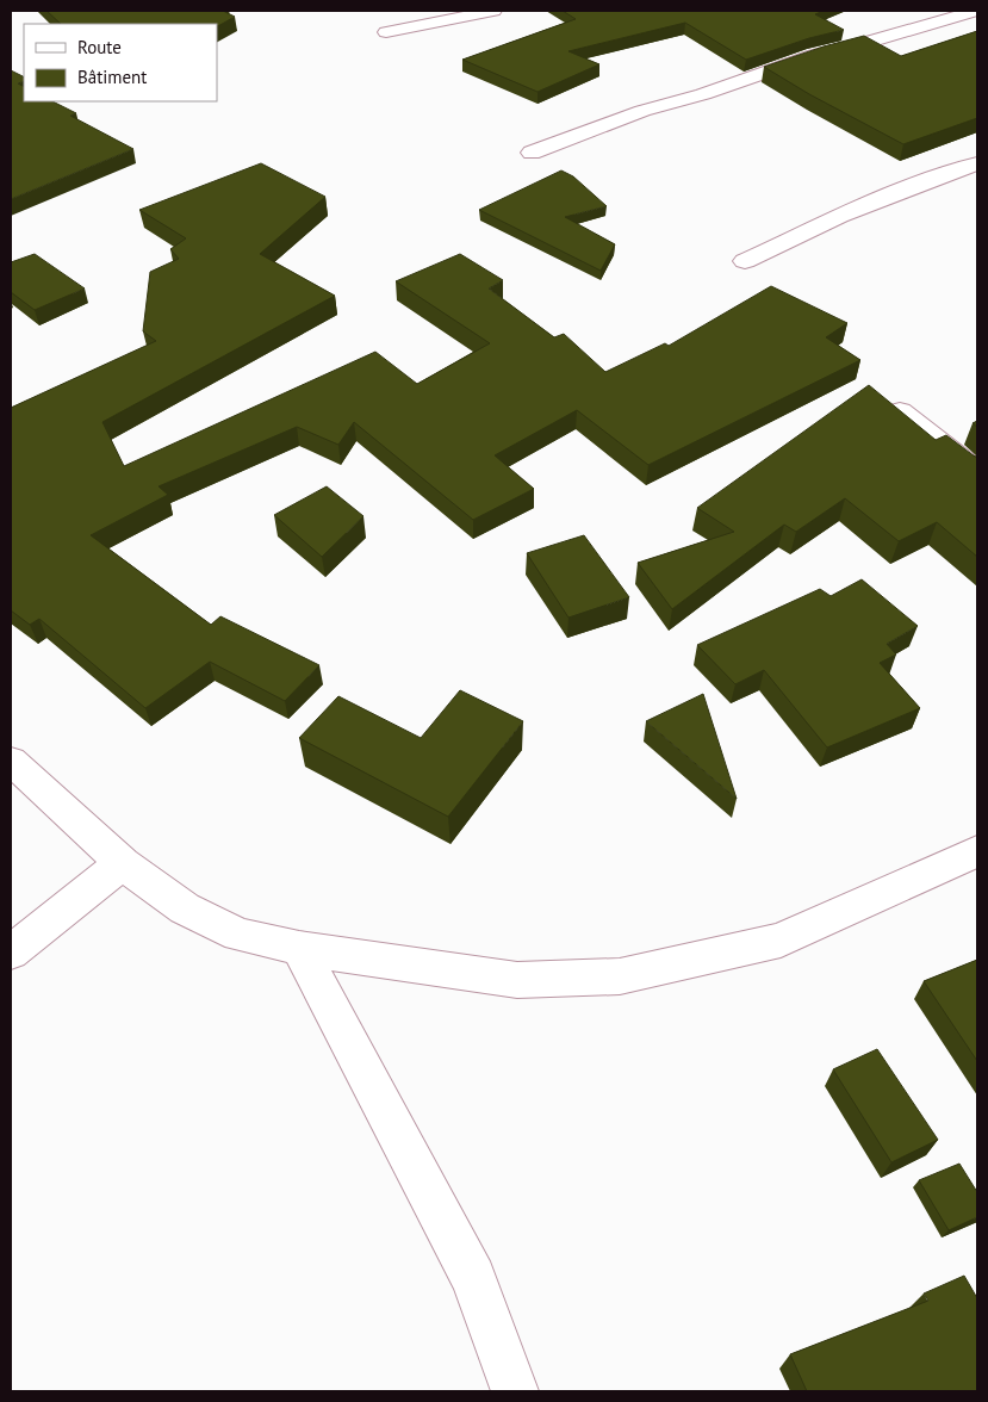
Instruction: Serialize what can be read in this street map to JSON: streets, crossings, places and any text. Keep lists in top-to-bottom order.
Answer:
{
  "legend": ["Route", "Bâtiment"]
}
